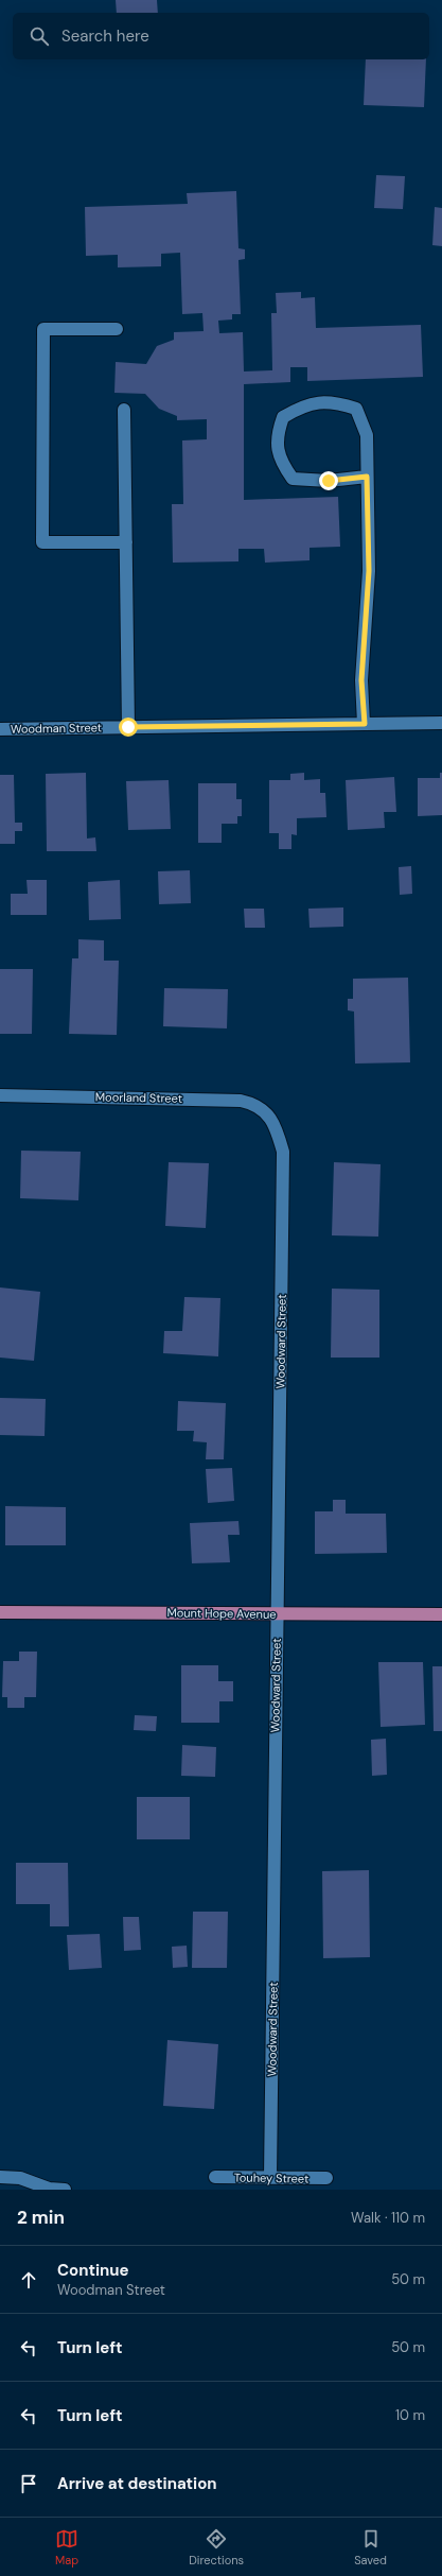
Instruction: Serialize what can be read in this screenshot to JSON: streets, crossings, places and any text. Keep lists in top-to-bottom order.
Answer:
{
  "streets": {
    "main road": ["Mount Hope Avenue"],
    "street": [
      "Woodman Street",
      "Moorland Street",
      "Woodward Street",
      "Touhey Street"
    ]
  },
  "crossings": [
    ["Moorland Street", "Woodward Street"],
    ["Woodward Street", "Mount Hope Avenue"],
    ["Woodward Street", "Touhey Street"]
  ],
  "page": {
    "search": "Search here",
    "heading": ["2 min", "Walk · 110 m"],
    "list": [
      ["Continue", "Woodman Street", "50 m"],
      ["Turn left", "50 m"],
      ["Turn left", "10 m"],
      "Arrive at destination"
    ],
    "nav": ["Map", "Directions", "Saved"]
  }
}
